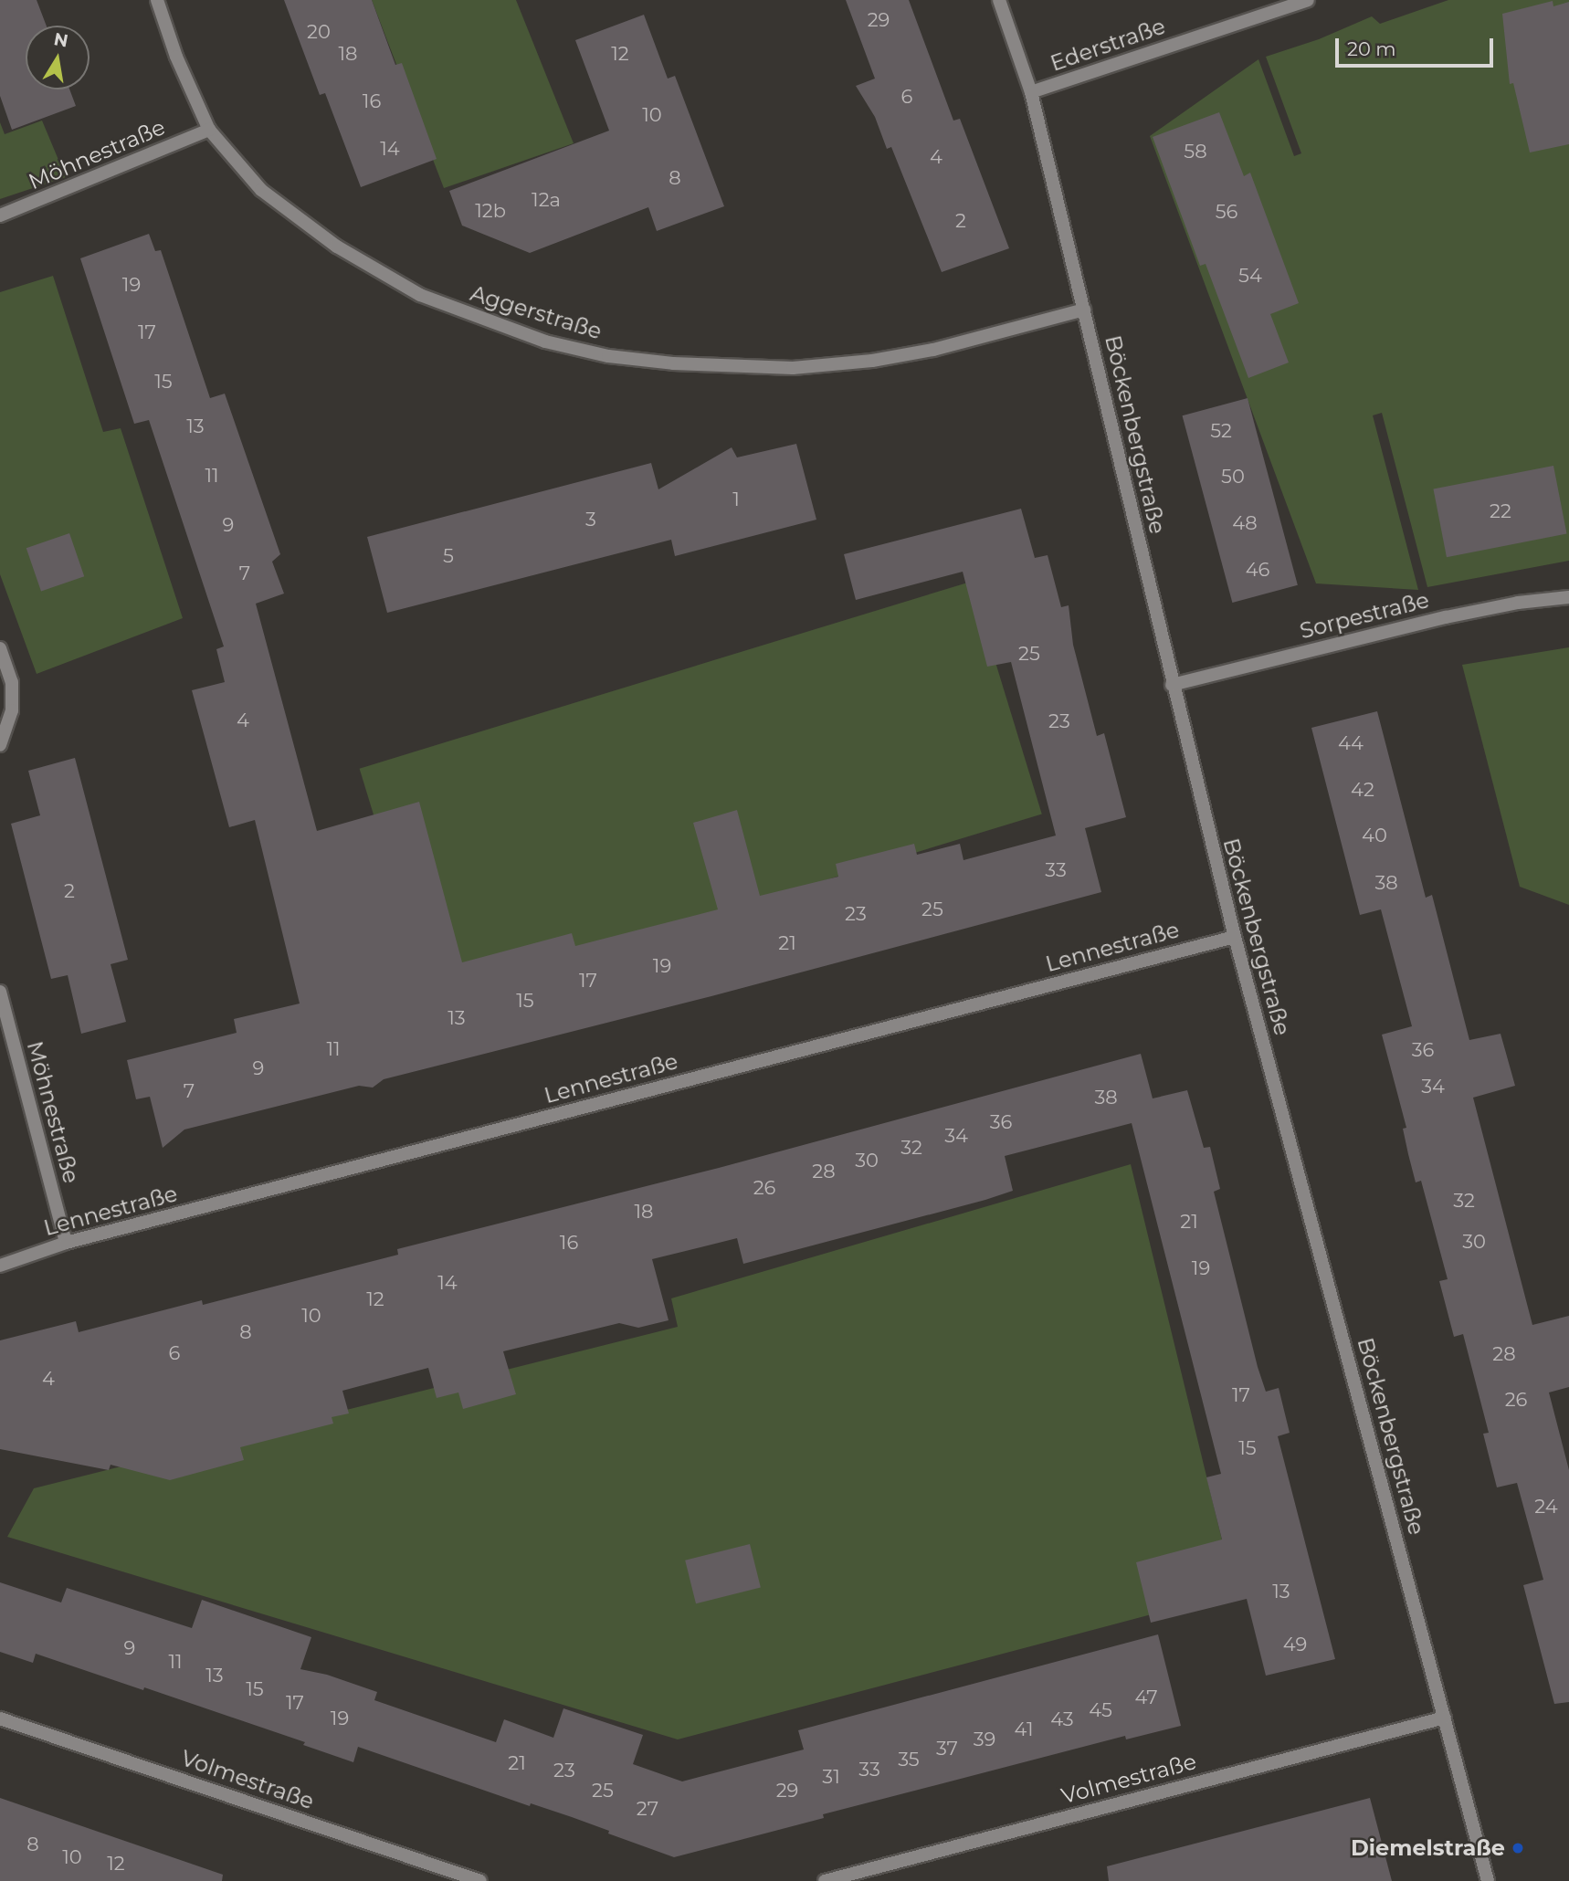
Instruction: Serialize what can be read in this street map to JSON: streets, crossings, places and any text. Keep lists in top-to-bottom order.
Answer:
{
  "streets": {
    "street": [
      "Ederstraße",
      "Möhnestraße",
      "Aggerstraße",
      "Böckenbergstraße",
      "Sorpestraße",
      "Lennestraße",
      "Volmestraße"
    ]
  },
  "crossings": [
    ["Ederstraße", "Böckenbergstraße"],
    ["Möhnestraße", "Aggerstraße"],
    ["Möhnestraße", "Lennestraße"],
    ["Aggerstraße", "Böckenbergstraße"],
    ["Böckenbergstraße", "Sorpestraße"],
    ["Böckenbergstraße", "Lennestraße"],
    ["Böckenbergstraße", "Volmestraße"]
  ],
  "places": ["Diemelstraße"],
  "house_numbers": [
    "29",
    "20",
    "18",
    "12",
    "6",
    "16",
    "10",
    "14",
    "58",
    "4",
    "8",
    "12a",
    "12b",
    "56",
    "2",
    "54",
    "19",
    "17",
    "15",
    "13",
    "52",
    "11",
    "50",
    "1",
    "22",
    "3",
    "48",
    "9",
    "5",
    "46",
    "7",
    "25",
    "4",
    "23",
    "44",
    "42",
    "40",
    "33",
    "38",
    "2",
    "25",
    "23",
    "21",
    "19",
    "17",
    "15",
    "13",
    "11",
    "36",
    "9",
    "34",
    "7",
    "38",
    "36",
    "34",
    "32",
    "30",
    "28",
    "26",
    "32",
    "18",
    "21",
    "30",
    "16",
    "19",
    "14",
    "12",
    "10",
    "8",
    "6",
    "28",
    "4",
    "17",
    "26",
    "15",
    "24",
    "13",
    "49",
    "9",
    "11",
    "13",
    "15",
    "47",
    "17",
    "45",
    "19",
    "43",
    "41",
    "39",
    "37",
    "35",
    "21",
    "33",
    "23",
    "31",
    "25",
    "29",
    "27",
    "8",
    "10",
    "12"
  ],
  "scale_bar": "20 m",
  "north": "top"
}
